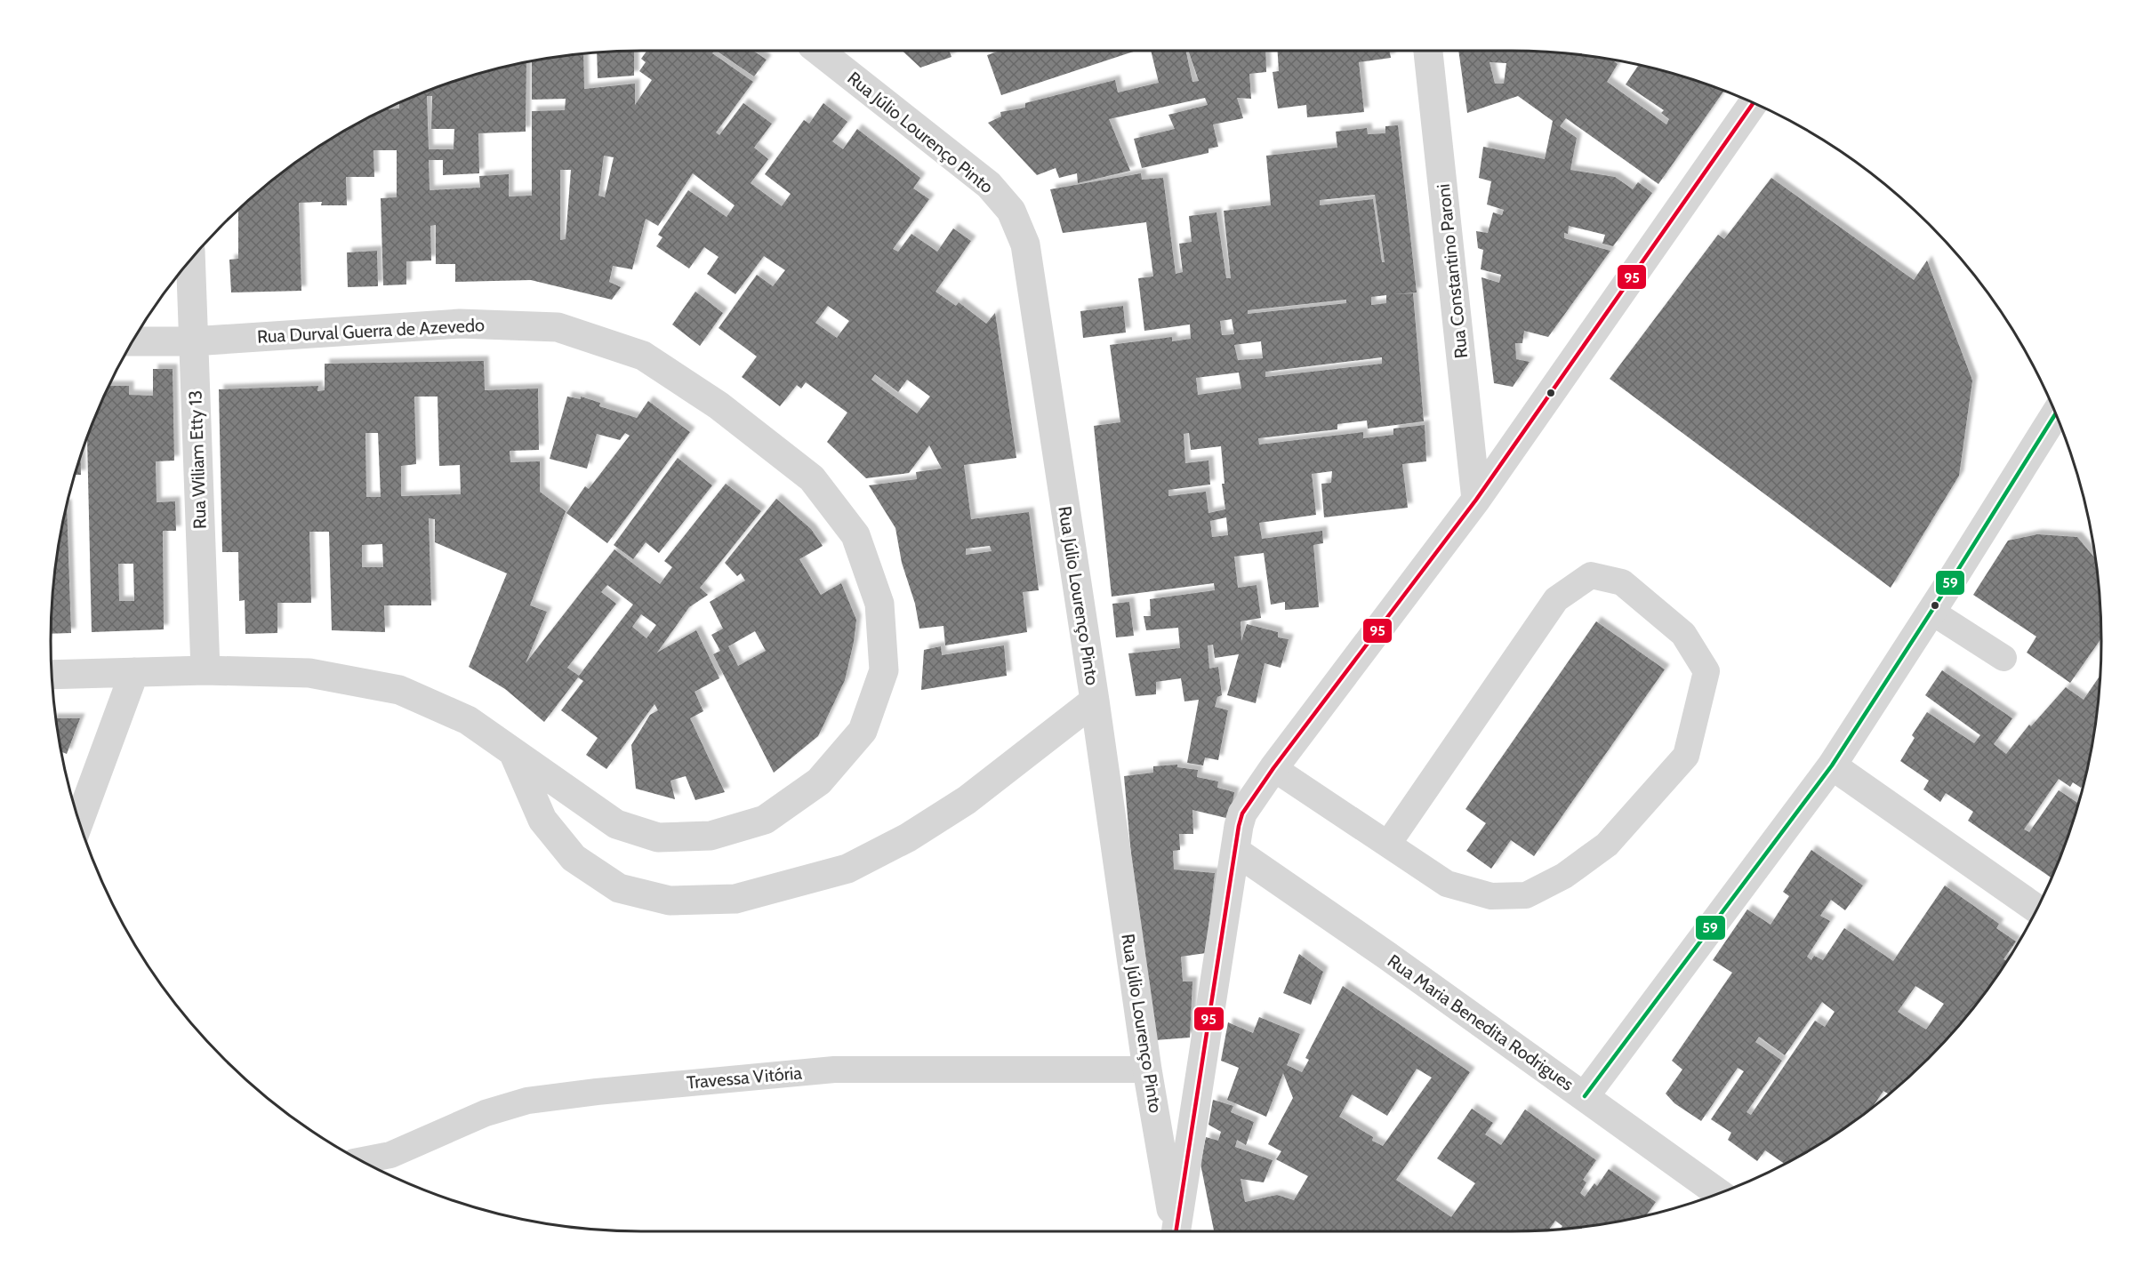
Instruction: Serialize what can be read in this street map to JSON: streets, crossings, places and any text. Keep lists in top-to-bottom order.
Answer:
{
  "streets": {
    "street": [
      "Rua Júlio Lourenço Pinto",
      "Rua Constantino Paroni",
      "Rua Durval Guerra de Azevedo",
      "Rua Wiliam Etty 13",
      "Rua Maria Benedita Rodrigues"
    ],
    "lane": ["Travessa Vitória"]
  },
  "crossings": [
    ["Rua Júlio Lourenço Pinto", "Travessa Vitória"],
    ["Rua Durval Guerra de Azevedo", "Rua Wiliam Etty 13"]
  ],
  "lines": ["transit line 95", "transit line 59"]
}
